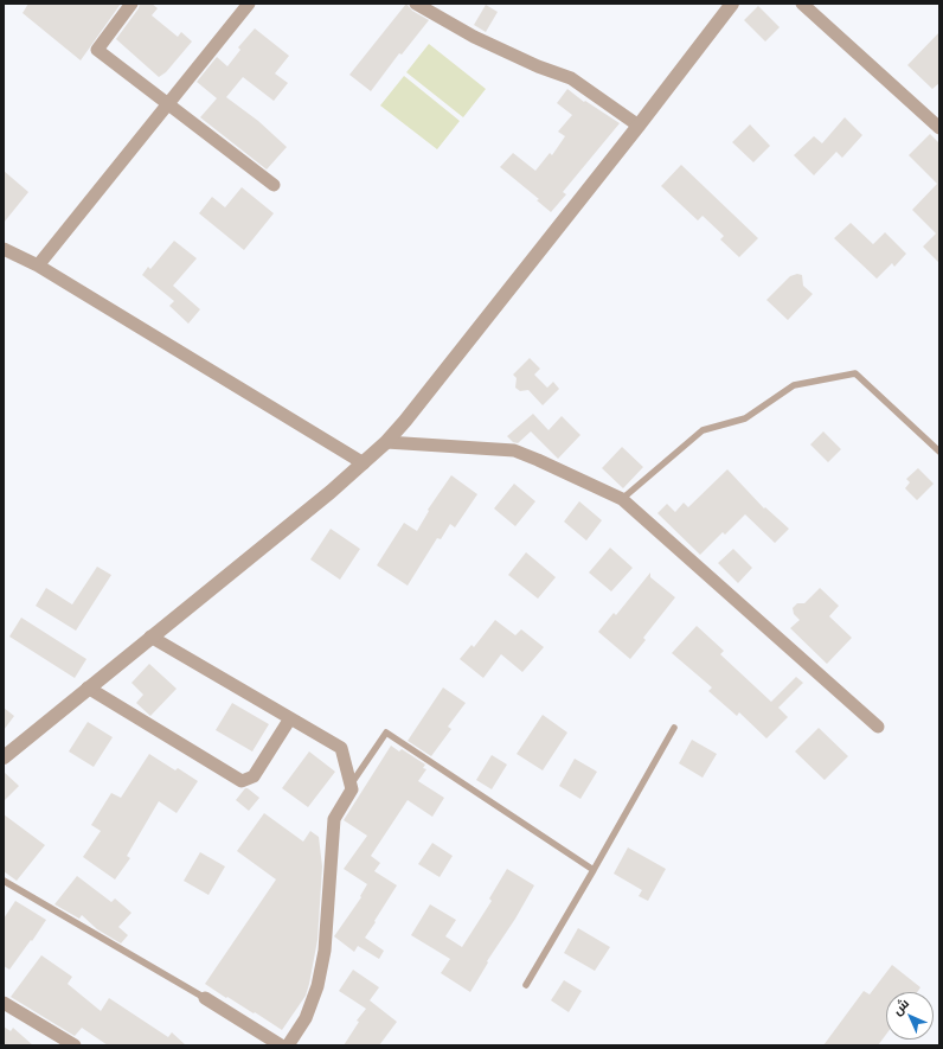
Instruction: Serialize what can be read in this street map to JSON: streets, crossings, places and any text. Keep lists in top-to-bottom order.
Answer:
{
  "north": "top left"
}
